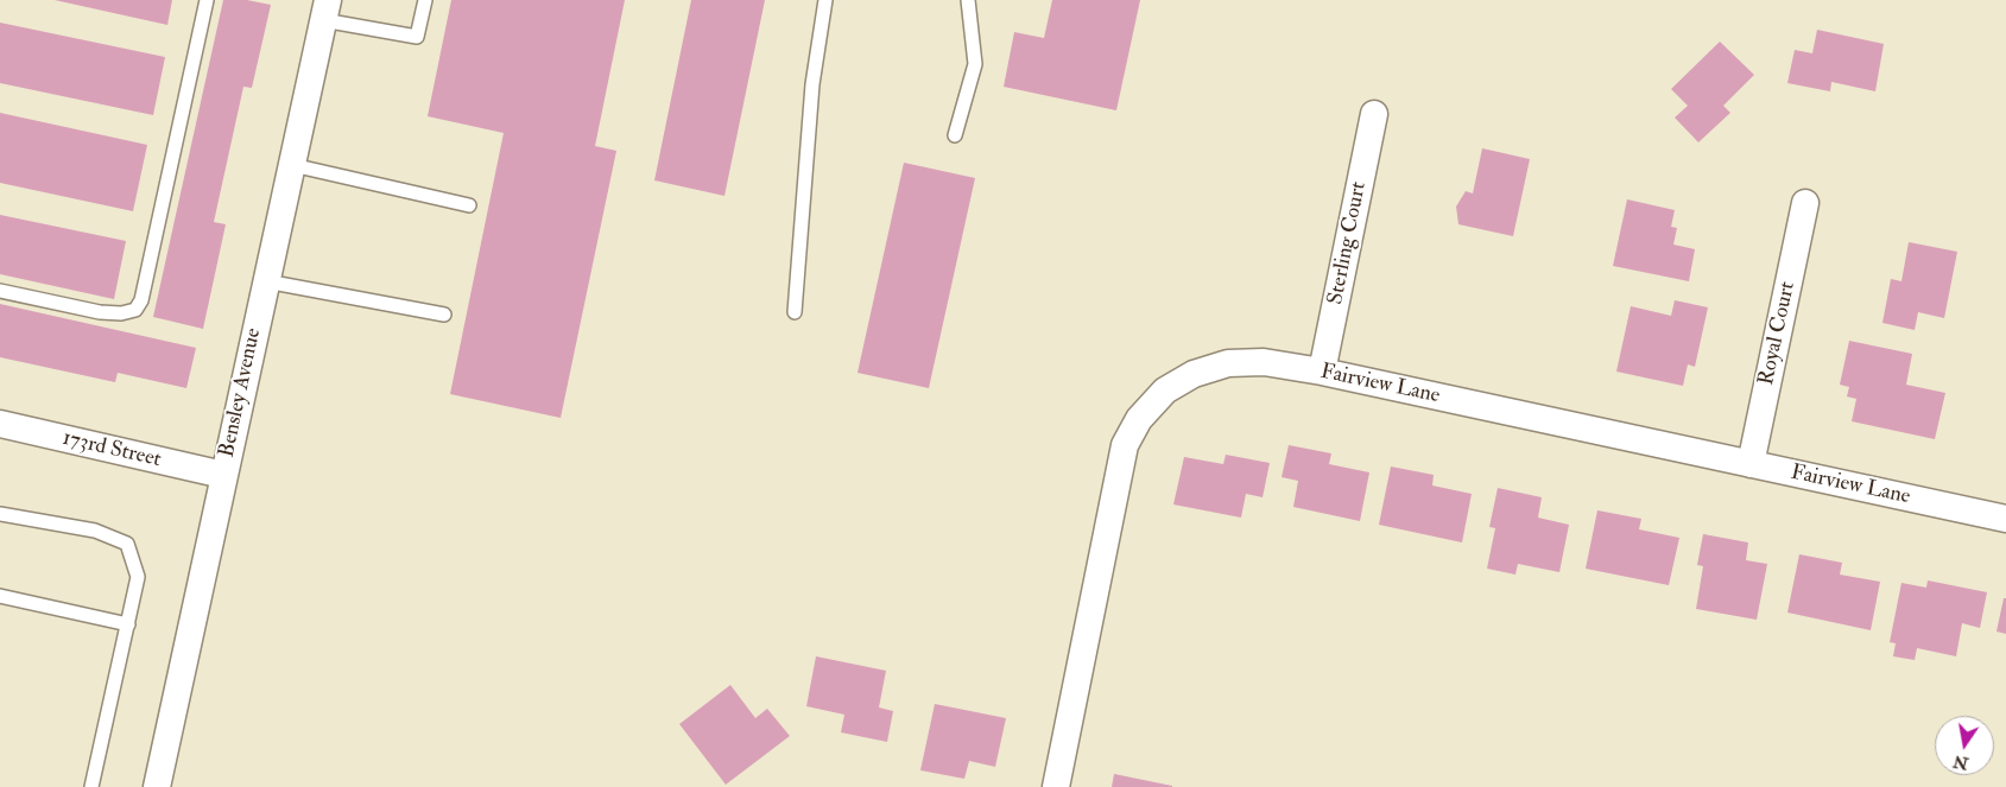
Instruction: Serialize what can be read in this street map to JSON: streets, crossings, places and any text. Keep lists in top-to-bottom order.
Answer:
{
  "streets": {
    "street": [
      "Sterling Court",
      "Royal Court",
      "Fairview Lane",
      "Bensley Avenue",
      "173rd Street"
    ]
  },
  "crossings": [
    ["Sterling Court", "Fairview Lane"],
    ["Royal Court", "Fairview Lane"],
    ["Bensley Avenue", "173rd Street"]
  ],
  "north": "bottom"
}
